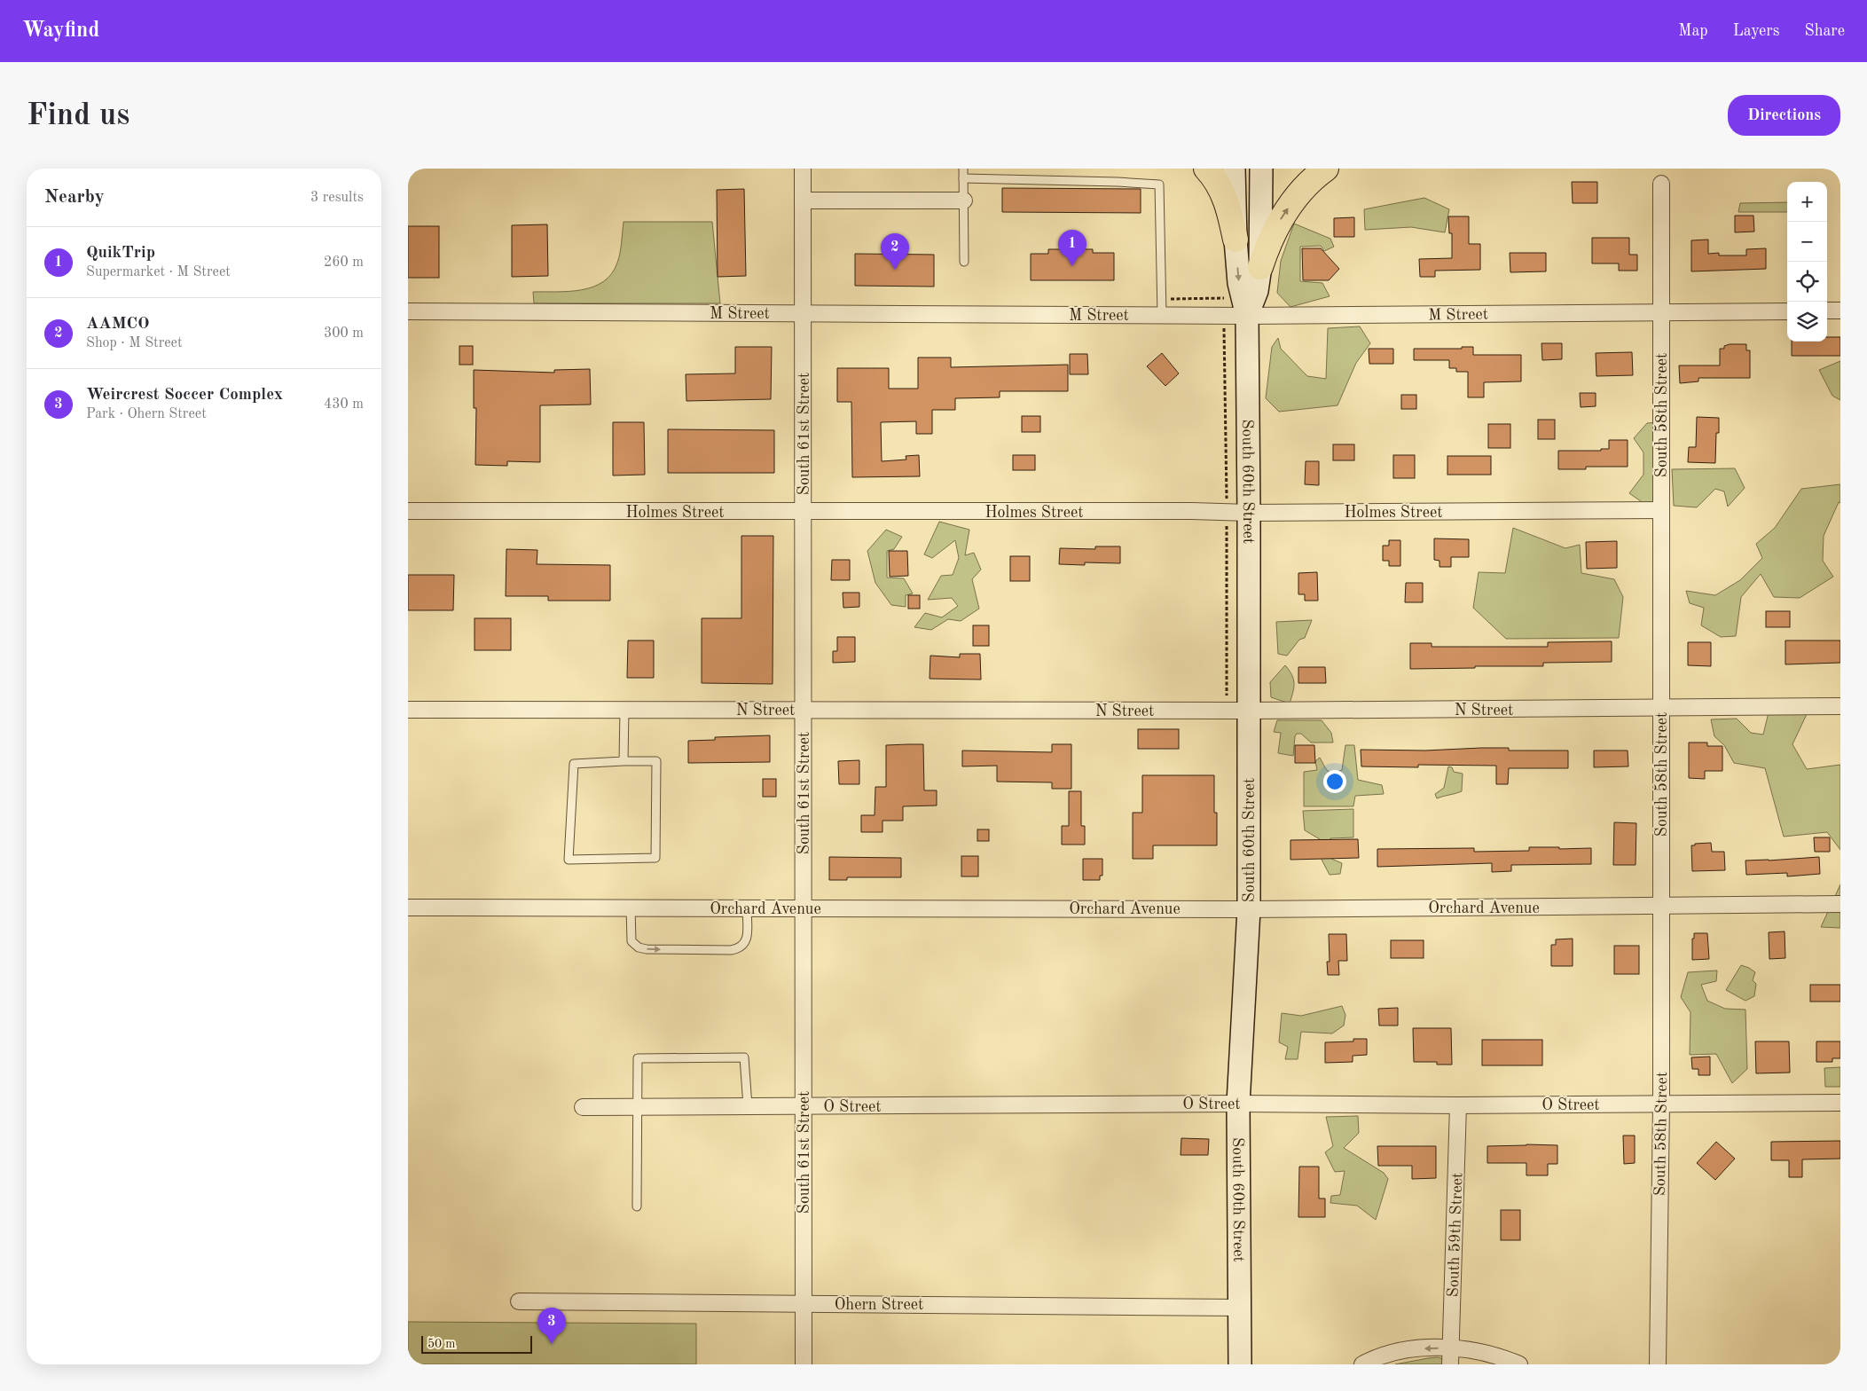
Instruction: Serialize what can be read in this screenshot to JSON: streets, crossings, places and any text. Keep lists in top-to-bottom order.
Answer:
{
  "streets": {
    "main road": ["South 60th Street"],
    "street": [
      "M Street",
      "South 58th Street",
      "South 61st Street",
      "Holmes Street",
      "N Street",
      "Orchard Avenue",
      "O Street",
      "South 59th Street",
      "Ohern Street"
    ]
  },
  "crossings": [
    ["M Street", "South 58th Street"],
    ["M Street", "South 61st Street"],
    ["M Street", "South 60th Street"],
    ["South 58th Street", "Holmes Street"],
    ["South 58th Street", "N Street"],
    ["South 58th Street", "Orchard Avenue"],
    ["South 58th Street", "O Street"],
    ["South 61st Street", "Holmes Street"],
    ["South 61st Street", "N Street"],
    ["South 61st Street", "Orchard Avenue"],
    ["South 61st Street", "O Street"],
    ["South 61st Street", "Ohern Street"],
    ["South 60th Street", "Holmes Street"],
    ["South 60th Street", "N Street"],
    ["South 60th Street", "Orchard Avenue"],
    ["South 60th Street", "O Street"],
    ["South 60th Street", "Ohern Street"],
    ["O Street", "South 59th Street"]
  ],
  "scale_bar": "50 m",
  "page": {
    "header": "Wayfind",
    "nav": ["Map", "Layers", "Share"],
    "buttons": "Directions",
    "title": "Find us",
    "heading": ["Nearby", "3 results"],
    "map_buttons": ["+", "−"],
    "list": [
      {
        "mark": "1",
        "name": "QuikTrip",
        "note": "Supermarket · M Street",
        "value": "260 m"
      },
      {
        "mark": "2",
        "name": "AAMCO",
        "note": "Shop · M Street",
        "value": "300 m"
      },
      {
        "mark": "3",
        "name": "Weircrest Soccer Complex",
        "note": "Park · Ohern Street",
        "value": "430 m"
      }
    ],
    "pins": ["1", "2", "3"],
    "scale": "50 m"
  }
}
